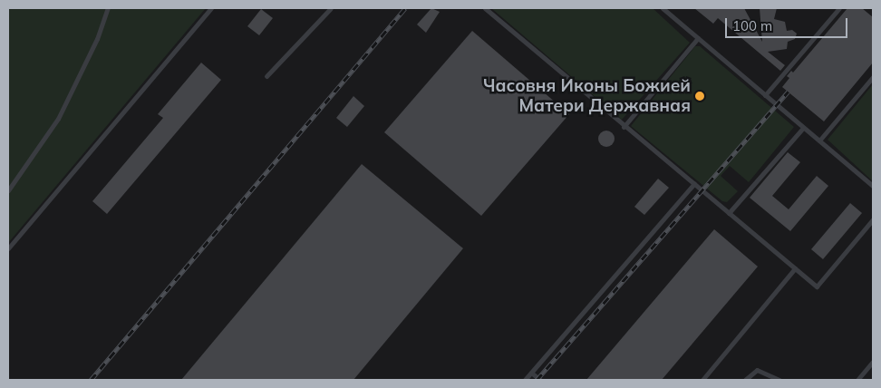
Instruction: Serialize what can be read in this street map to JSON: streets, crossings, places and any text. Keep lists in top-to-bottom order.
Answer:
{
  "places": ["Часовня Иконы Божией Матери Державная"],
  "scale_bar": "100 m"
}
